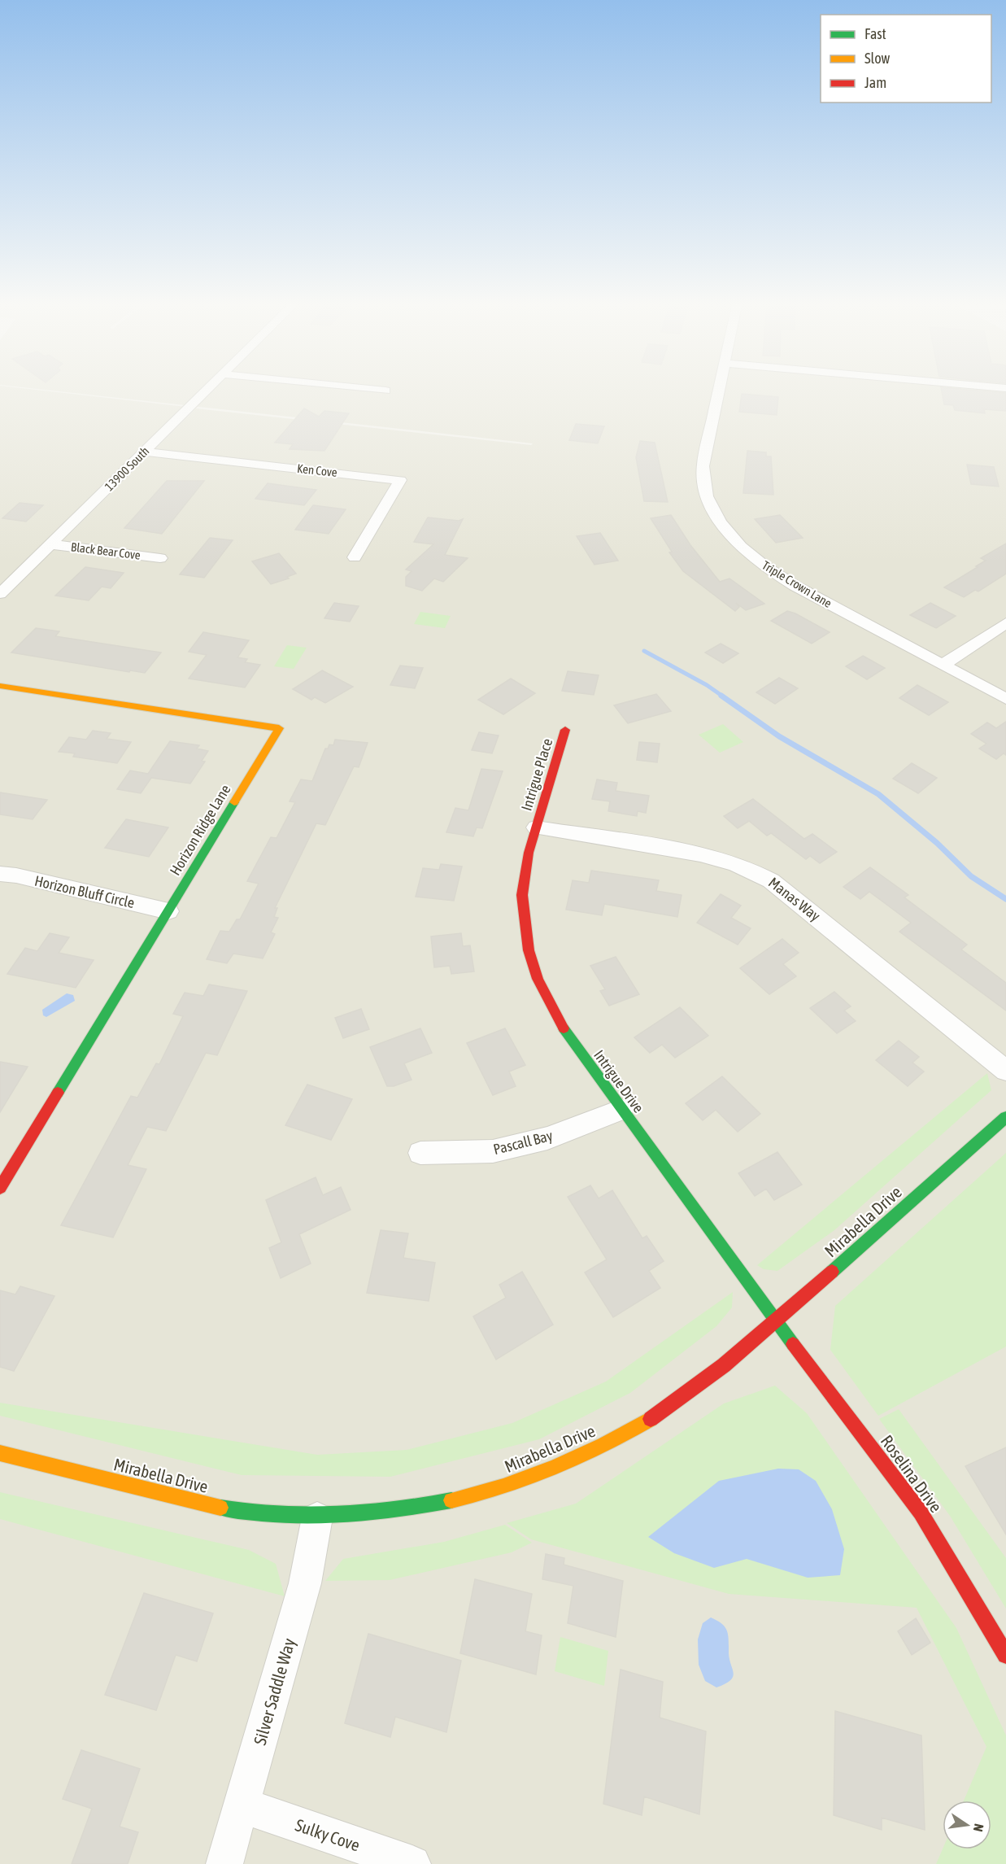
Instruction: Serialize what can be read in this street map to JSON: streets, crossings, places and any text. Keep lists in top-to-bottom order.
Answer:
{
  "streets": {
    "street": [
      "13900 South",
      "Ken Cove",
      "Black Bear Cove",
      "Triple Crown Lane",
      "Intrigue Place",
      "Horizon Ridge Lane",
      "Horizon Bluff Circle",
      "Manas Way",
      "Intrigue Drive",
      "Pascall Bay",
      "Mirabella Drive",
      "Roselina Drive",
      "Silver Saddle Way",
      "Sulky Cove"
    ]
  },
  "crossings": [
    ["13900 South", "Ken Cove"],
    ["13900 South", "Black Bear Cove"],
    ["Intrigue Place", "Manas Way"],
    ["Intrigue Place", "Intrigue Drive"],
    ["Horizon Ridge Lane", "Horizon Bluff Circle"],
    ["Manas Way", "Intrigue Drive"],
    ["Intrigue Drive", "Pascall Bay"],
    ["Intrigue Drive", "Mirabella Drive"],
    ["Intrigue Drive", "Roselina Drive"],
    ["Mirabella Drive", "Roselina Drive"],
    ["Mirabella Drive", "Silver Saddle Way"],
    ["Silver Saddle Way", "Sulky Cove"]
  ],
  "legend": ["Fast", "Slow", "Jam"],
  "north": "right"
}
